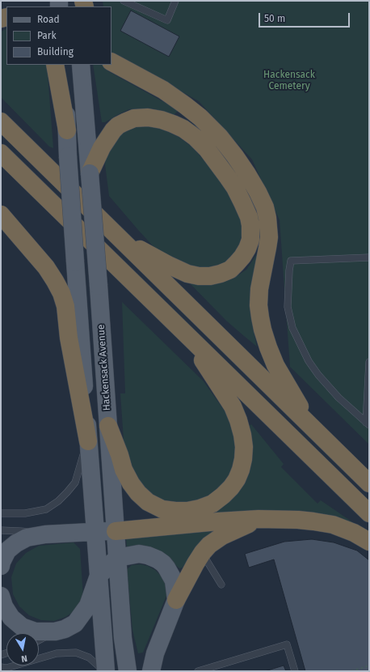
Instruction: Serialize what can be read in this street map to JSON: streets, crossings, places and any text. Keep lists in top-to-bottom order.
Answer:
{
  "streets": {
    "main road": ["Hackensack Avenue"]
  },
  "parks": ["Hackensack Cemetery"],
  "legend": ["Road", "Park", "Building"],
  "scale_bar": "50 m",
  "north": "bottom"
}
